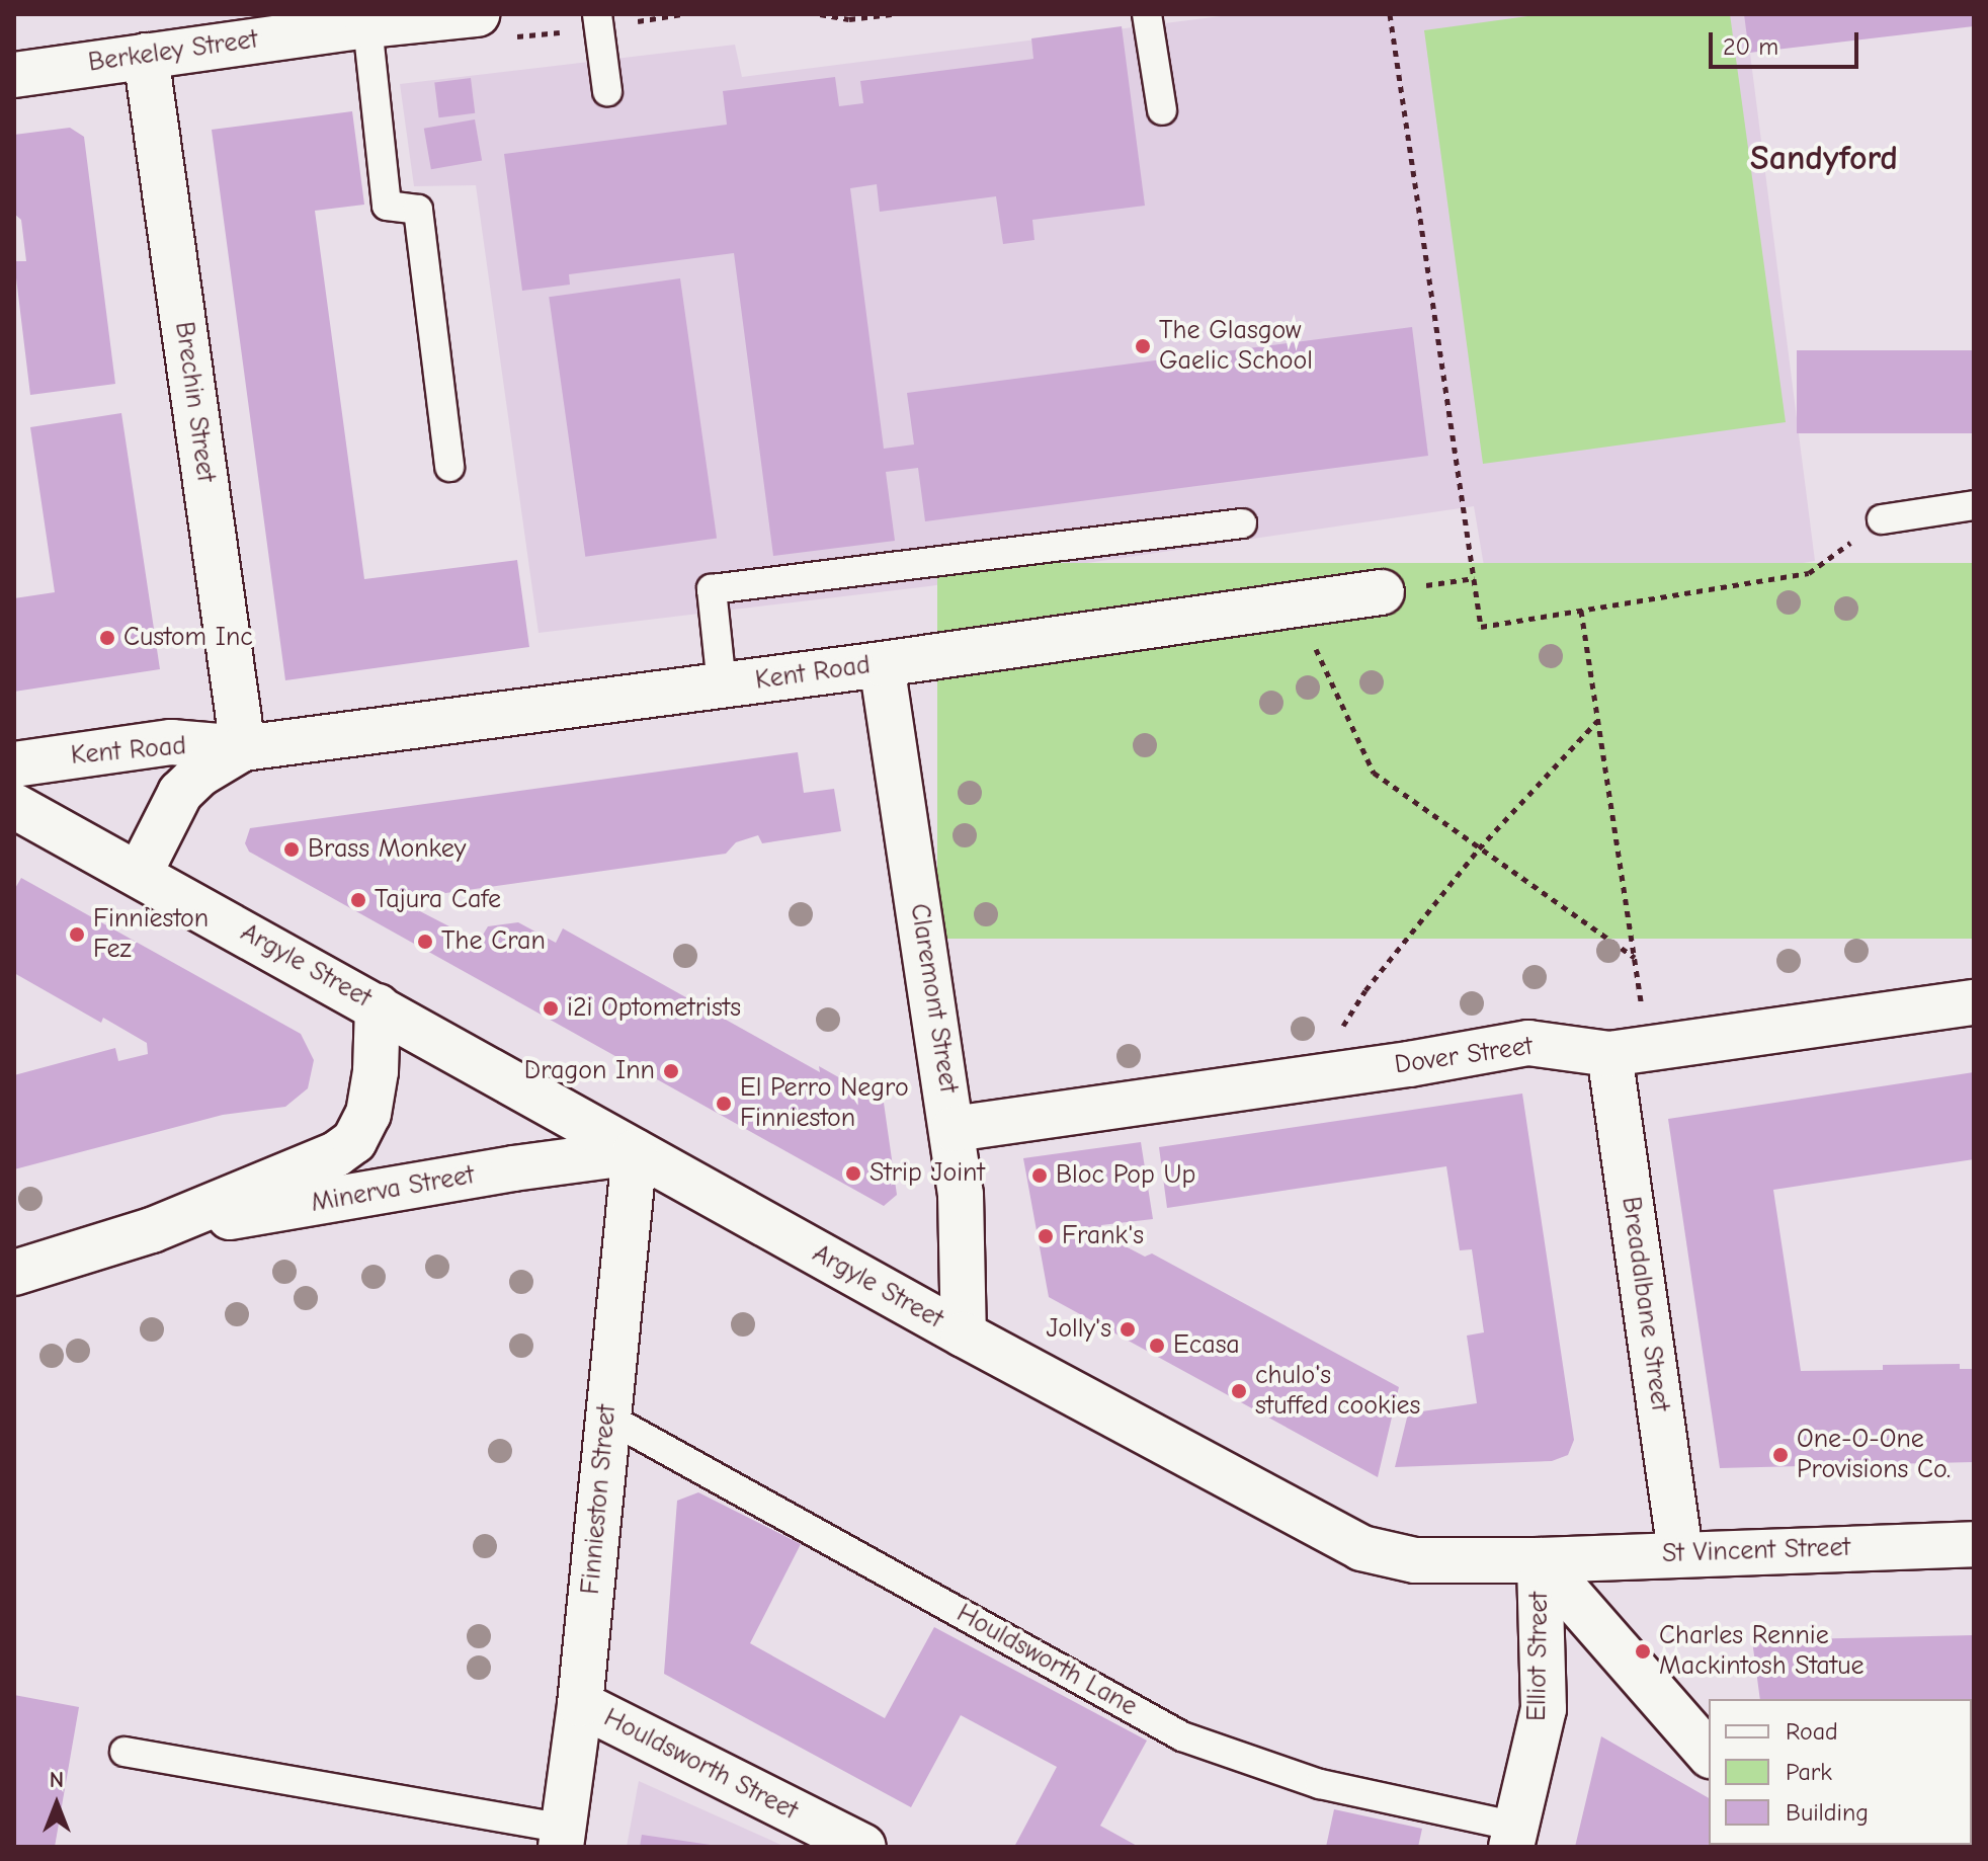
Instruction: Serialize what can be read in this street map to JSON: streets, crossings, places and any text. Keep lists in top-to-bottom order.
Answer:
{
  "streets": {
    "street": [
      "Berkeley Street",
      "Brechin Street",
      "Kent Road",
      "Argyle Street",
      "Claremont Street",
      "Dover Street",
      "Minerva Street",
      "Breadalbane Street",
      "Finnieston Street",
      "St Vincent Street",
      "Elliot Street",
      "Houldsworth Street"
    ],
    "lane": ["Houldsworth Lane"]
  },
  "crossings": [
    ["Berkeley Street", "Brechin Street"],
    ["Brechin Street", "Kent Road"],
    ["Kent Road", "Argyle Street"],
    ["Kent Road", "Claremont Street"],
    ["Argyle Street", "Claremont Street"],
    ["Argyle Street", "Minerva Street"],
    ["Argyle Street", "Finnieston Street"],
    ["Argyle Street", "St Vincent Street"],
    ["Argyle Street", "Elliot Street"],
    ["Claremont Street", "Dover Street"],
    ["Dover Street", "Breadalbane Street"],
    ["Minerva Street", "Finnieston Street"],
    ["Breadalbane Street", "St Vincent Street"],
    ["Finnieston Street", "Houldsworth Lane"],
    ["Finnieston Street", "Houldsworth Street"],
    ["St Vincent Street", "Elliot Street"],
    ["Elliot Street", "Houldsworth Lane"]
  ],
  "districts": ["Sandyford"],
  "places": [
    "The Glasgow Gaelic School",
    "Custom Inc",
    "Brass Monkey",
    "Tajura Cafe",
    "Finnieston Fez",
    "The Cran",
    "i2i Optometrists",
    "Dragon Inn",
    "El Perro Negro Finnieston",
    "Strip Joint",
    "Bloc Pop Up",
    "Frank's",
    "Jolly's",
    "Ecasa",
    "chulo's stuffed cookies",
    "One-O-One Provisions Co.",
    "Charles Rennie Mackintosh Statue"
  ],
  "legend": ["Road", "Park", "Building"],
  "scale_bar": "20 m",
  "north": "top"
}
